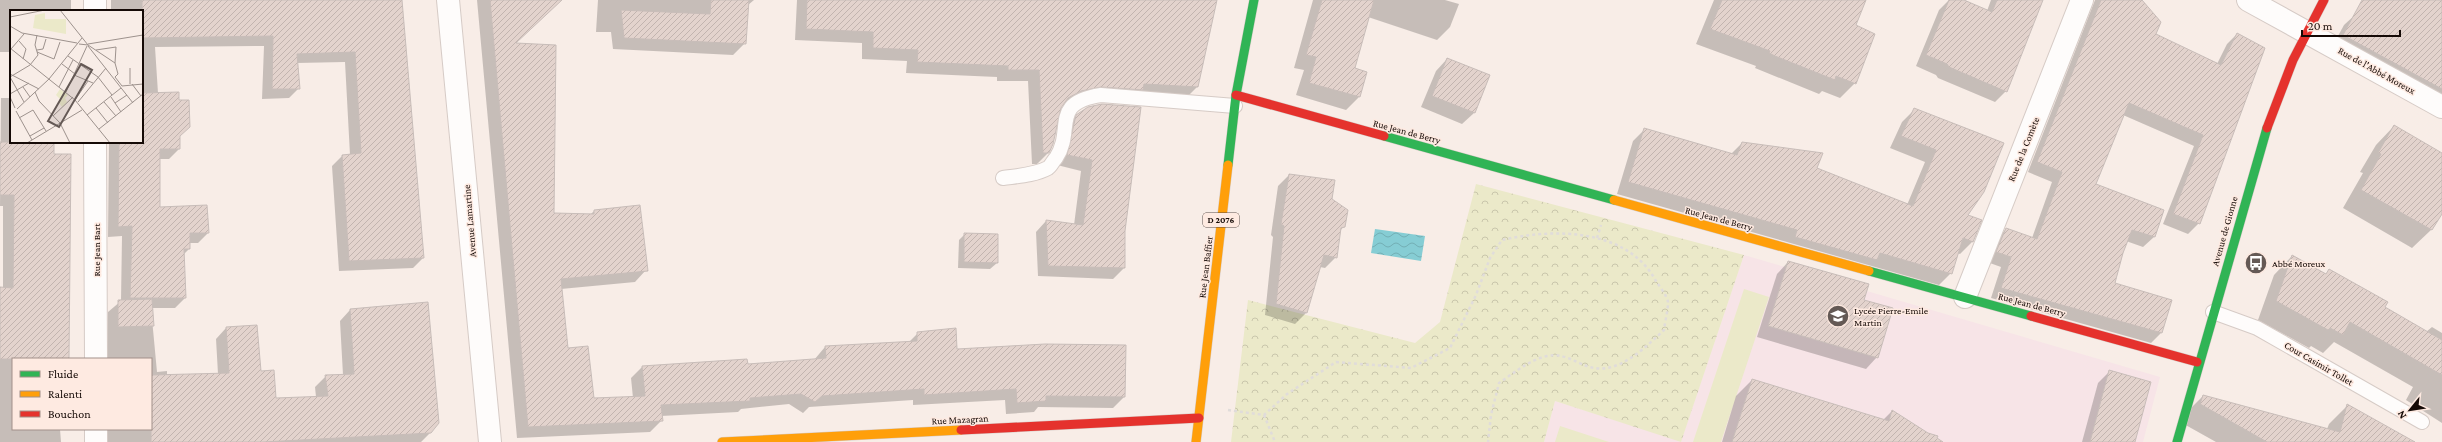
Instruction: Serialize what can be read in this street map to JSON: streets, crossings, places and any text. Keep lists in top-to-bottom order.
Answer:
{
  "streets": {
    "street": [
      "Rue de l'Abbé Moreux",
      "Rue Jean de Berry",
      "Rue de la Comète",
      "D 2076",
      "Avenue Lamartine",
      "Avenue de Gionne",
      "Rue Jean Bart",
      "Rue Jean Baffier",
      "Rue Mazagran"
    ],
    "lane": ["Cour Casimir Tollet"]
  },
  "crossings": [
    ["Rue de l'Abbé Moreux", "Avenue de Gionne"],
    ["Rue Jean de Berry", "Rue de la Comète"],
    ["Rue Jean de Berry", "Avenue de Gionne"],
    ["Rue Jean de Berry", "Rue Jean Baffier"],
    ["Avenue de Gionne", "Cour Casimir Tollet"],
    ["Rue Jean Baffier", "Rue Mazagran"]
  ],
  "places": {
    "bus stop": ["Abbé Moreux"],
    "school or university": ["Lycée Pierre-Emile Martin"]
  },
  "legend": ["Fluide", "Ralenti", "Bouchon"],
  "scale_bar": "20 m",
  "north": "bottom left"
}
